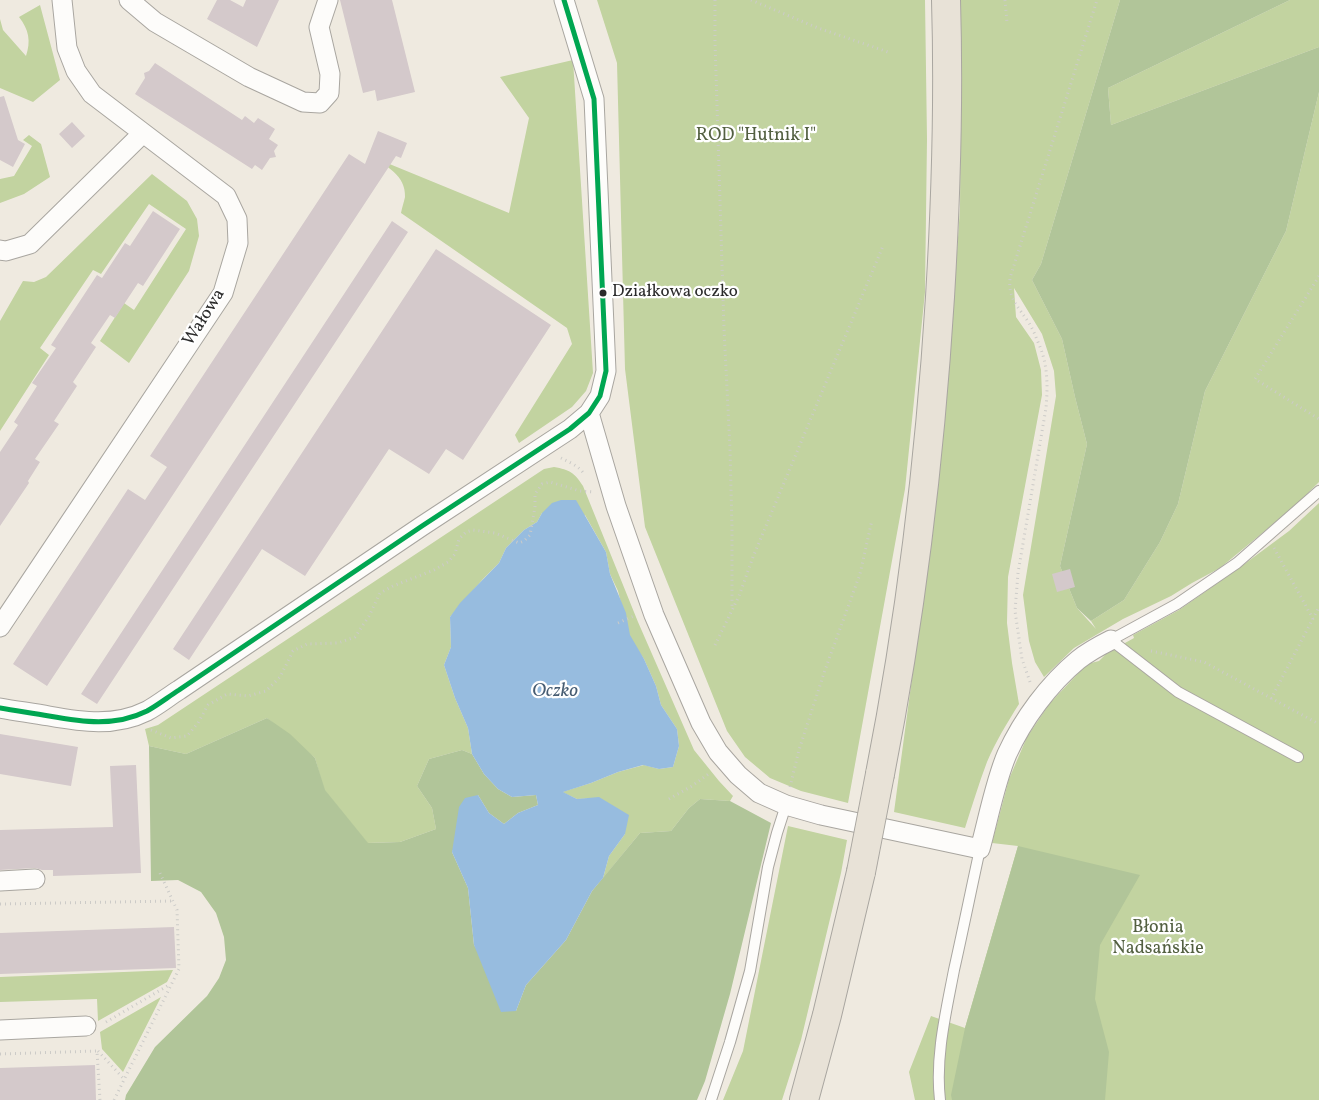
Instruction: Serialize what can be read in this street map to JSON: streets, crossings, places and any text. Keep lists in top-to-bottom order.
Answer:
{
  "streets": {
    "street": ["Wałowa"]
  },
  "water": ["Oczko"],
  "parks": ["ROD \"Hutnik I\"", "Błonia Nadsańskie"],
  "places": ["Działkowa oczko"]
}
